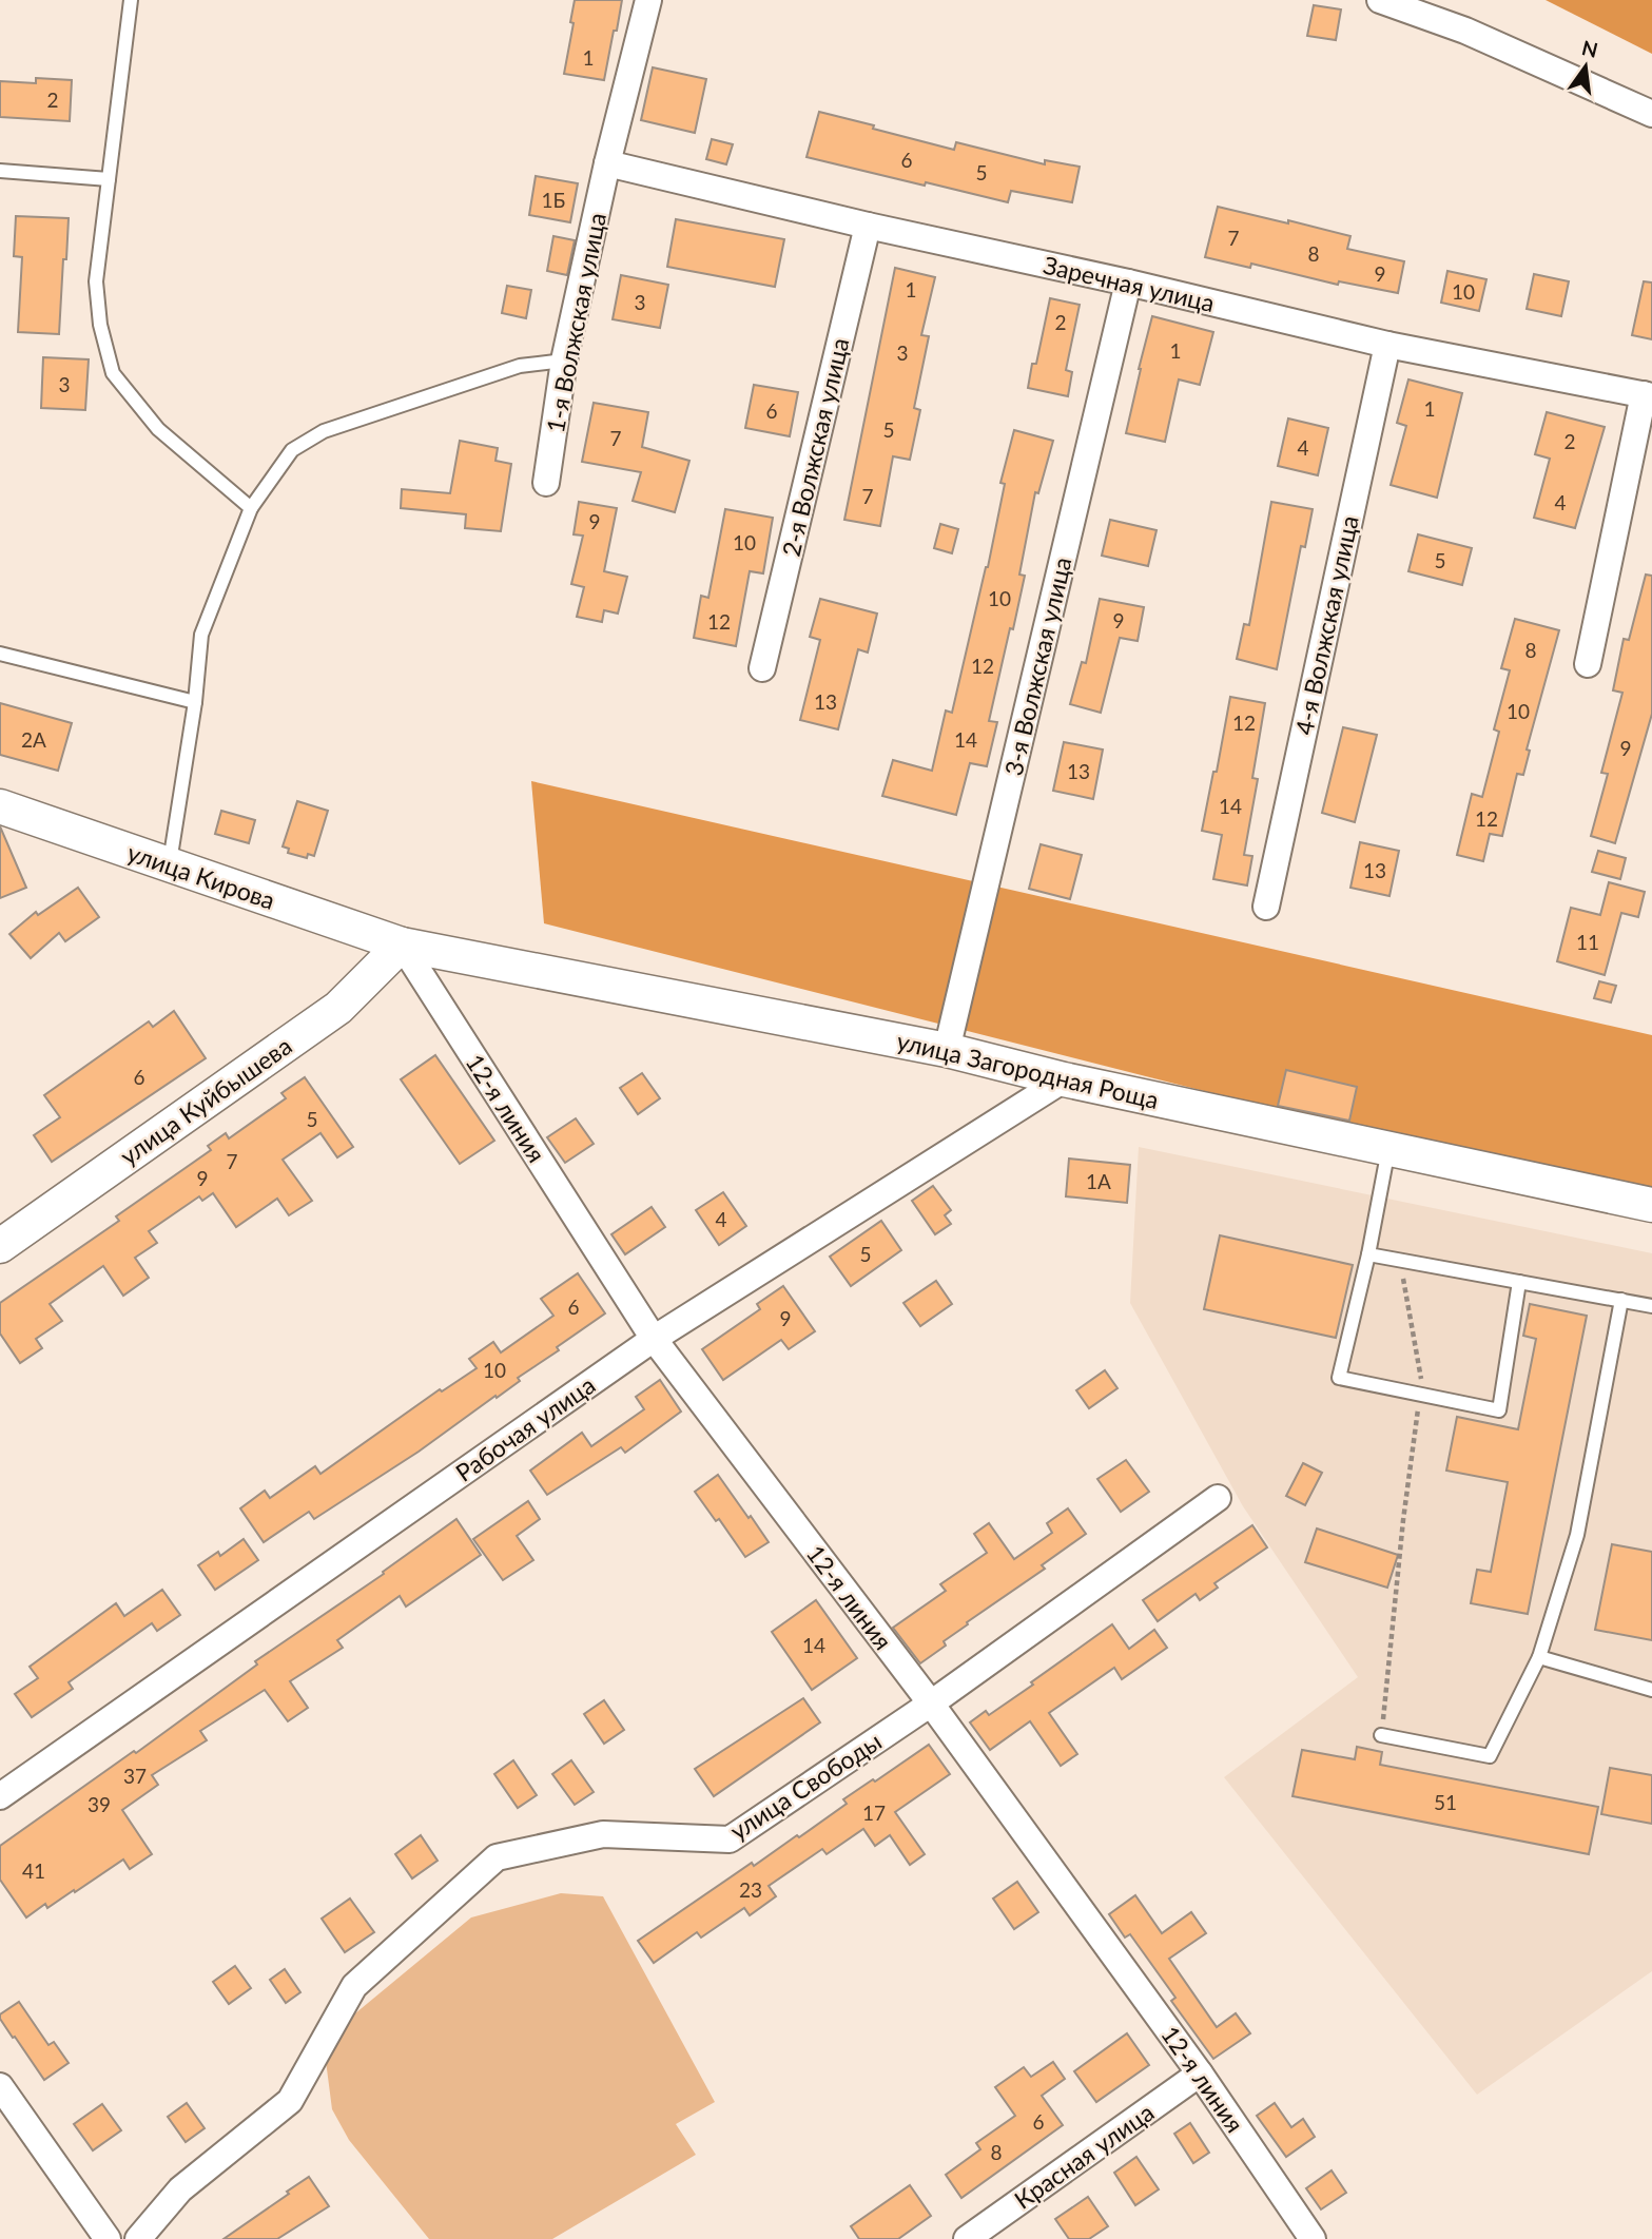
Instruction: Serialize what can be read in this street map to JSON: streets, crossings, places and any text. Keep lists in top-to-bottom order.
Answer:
{
  "streets": {
    "street": [
      "Заречная улица",
      "1-я Волжская улица",
      "2-я Волжская улица",
      "4-я Волжская улица",
      "3-я Волжская улица",
      "улица Кирова",
      "улица Загородная Роща",
      "улица Куйбышева",
      "12-я линия",
      "Рабочая улица",
      "улица Свободы",
      "Красная улица"
    ]
  },
  "crossings": [
    ["Заречная улица", "1-я Волжская улица"],
    ["Заречная улица", "2-я Волжская улица"],
    ["Заречная улица", "4-я Волжская улица"],
    ["Заречная улица", "3-я Волжская улица"],
    ["3-я Волжская улица", "улица Загородная Роща"],
    ["улица Кирова", "улица Загородная Роща"],
    ["улица Кирова", "улица Куйбышева"],
    ["улица Кирова", "12-я линия"],
    ["улица Загородная Роща", "улица Куйбышева"],
    ["улица Загородная Роща", "12-я линия"],
    ["улица Загородная Роща", "Рабочая улица"],
    ["улица Куйбышева", "12-я линия"],
    ["12-я линия", "Рабочая улица"],
    ["12-я линия", "улица Свободы"],
    ["12-я линия", "Красная улица"]
  ],
  "house_numbers": [
    "1",
    "2",
    "6",
    "5",
    "1Б",
    "7",
    "8",
    "9",
    "1",
    "10",
    "3",
    "2",
    "1",
    "3",
    "3",
    "1",
    "6",
    "5",
    "7",
    "2",
    "4",
    "7",
    "4",
    "9",
    "10",
    "5",
    "10",
    "9",
    "12",
    "8",
    "12",
    "13",
    "10",
    "12",
    "2А",
    "14",
    "9",
    "13",
    "14",
    "12",
    "13",
    "11",
    "6",
    "5",
    "7",
    "9",
    "1А",
    "4",
    "5",
    "6",
    "9",
    "10",
    "14",
    "37",
    "51",
    "39",
    "17",
    "41",
    "23",
    "6",
    "8"
  ],
  "north": "top"
}
